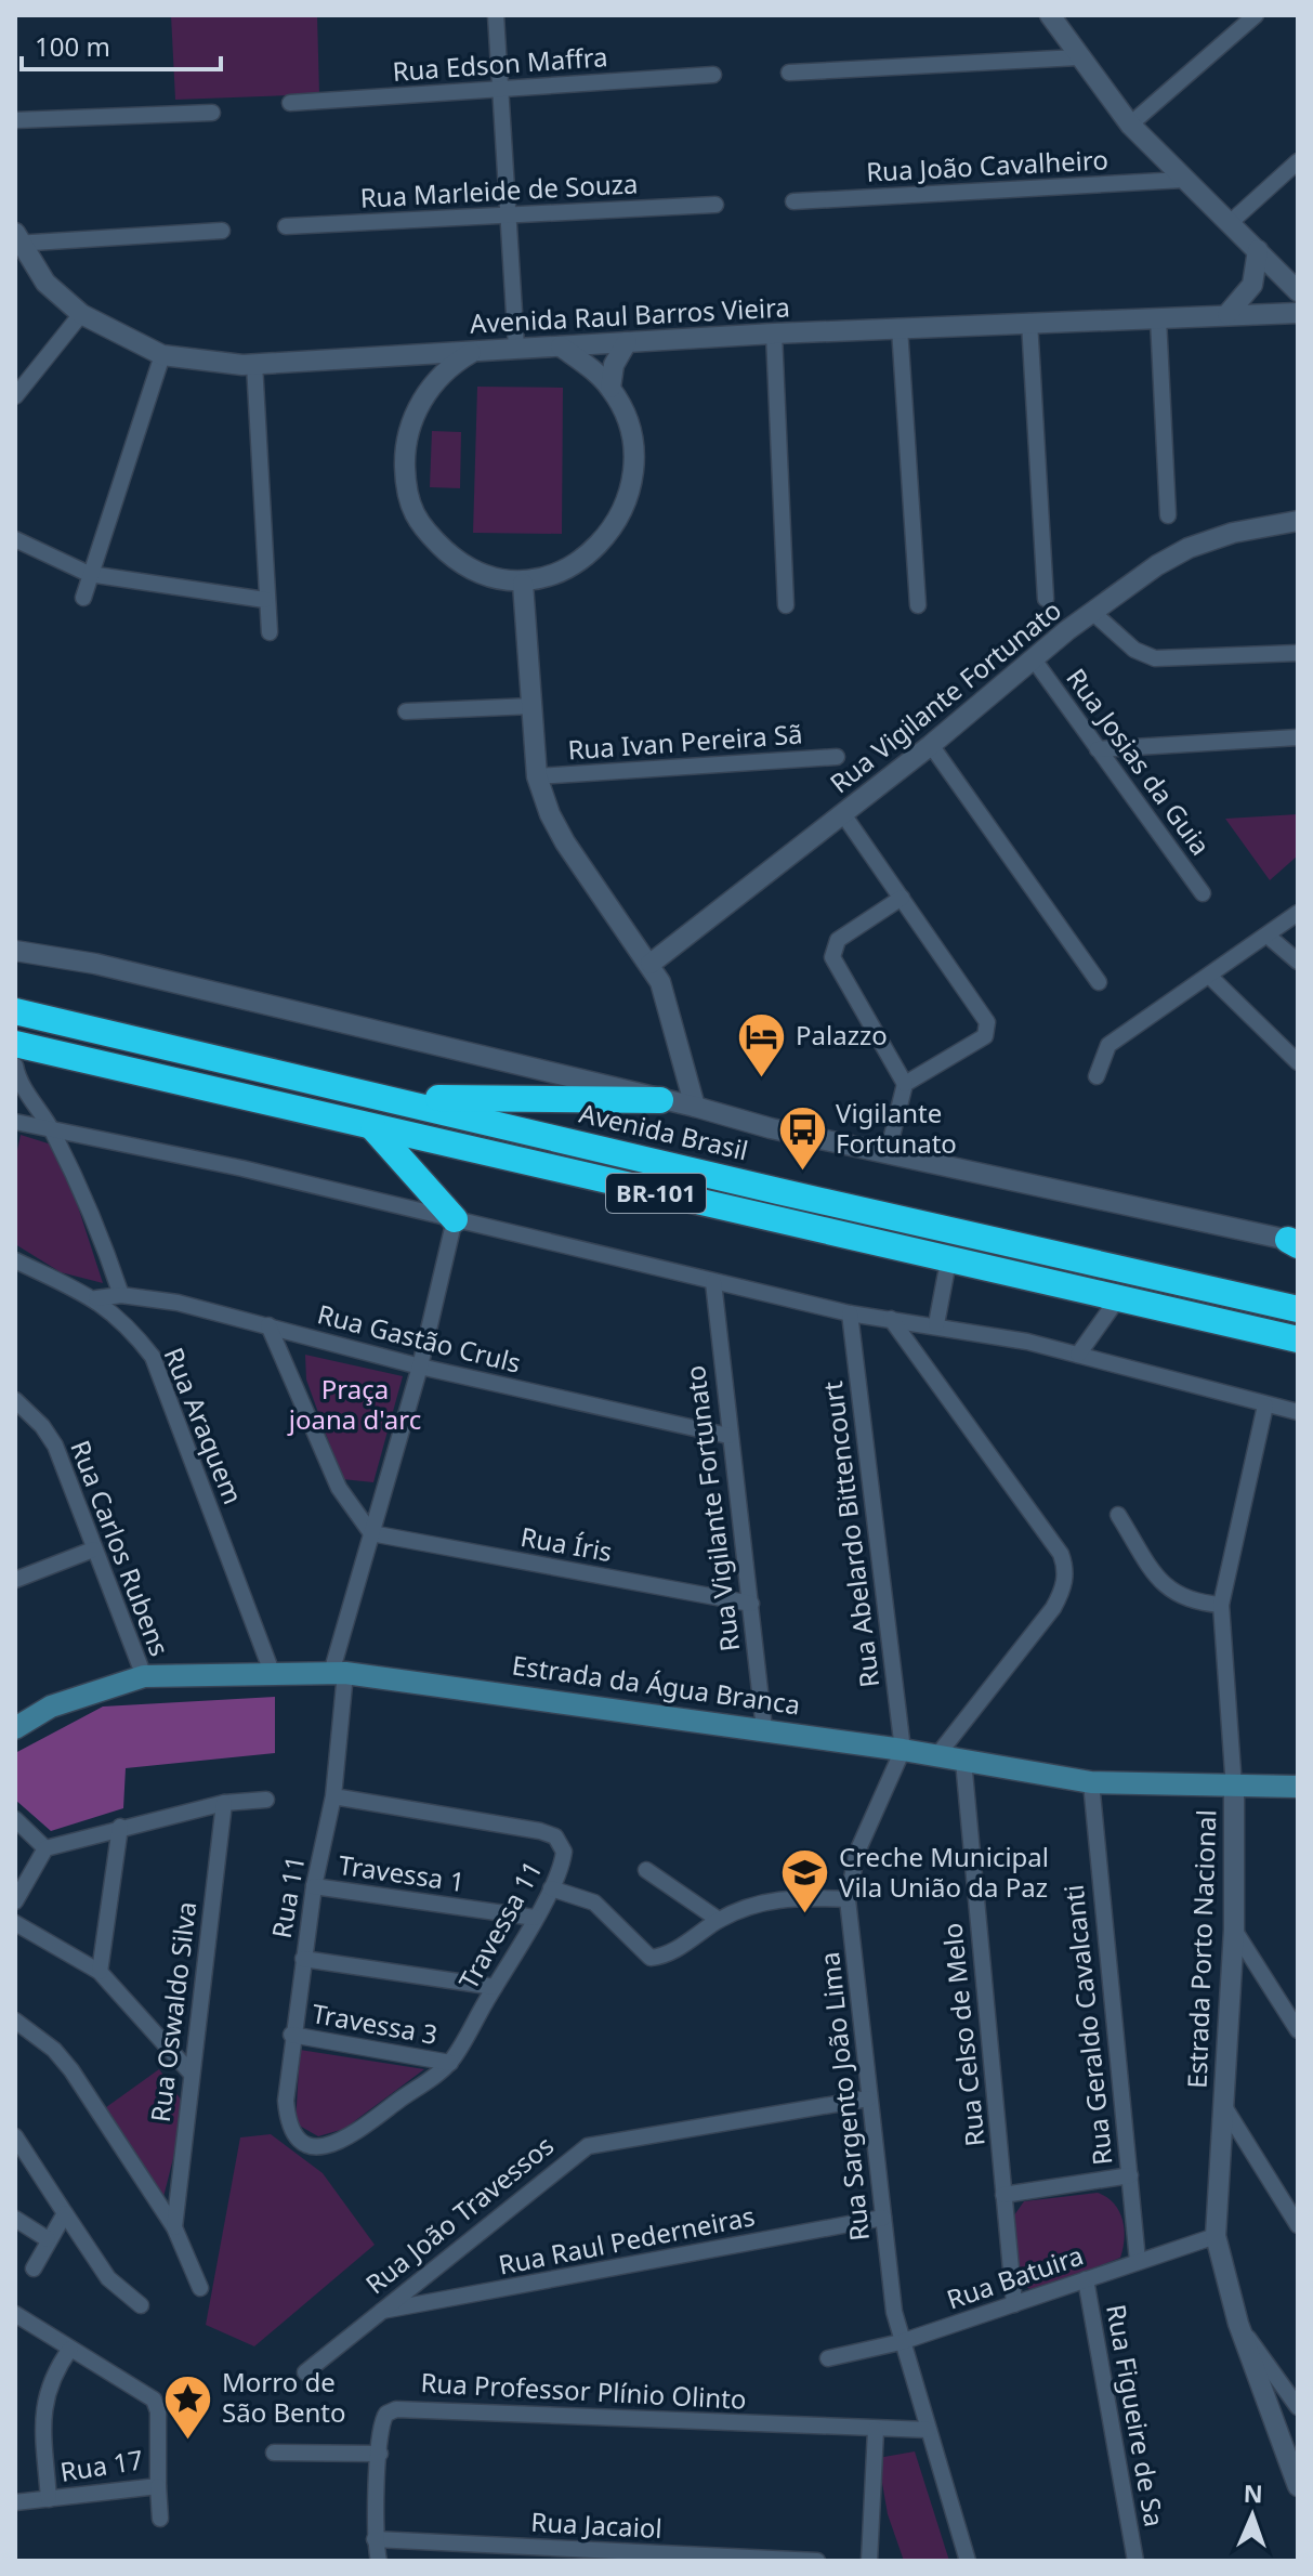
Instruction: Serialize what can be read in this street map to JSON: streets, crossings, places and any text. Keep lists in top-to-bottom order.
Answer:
{
  "streets": {
    "highway": ["Avenida Brasil", "BR-101"],
    "main road": ["Estrada da Água Branca"],
    "street": [
      "Rua Edson Maffra",
      "Rua João Cavalheiro",
      "Rua Marleide de Souza",
      "Avenida Raul Barros Vieira",
      "Rua Vigilante Fortunato",
      "Rua Ivan Pereira Sã",
      "Rua Josias da Guia",
      "Rua Gastão Cruls",
      "Rua Araquem",
      "Rua Abelardo Bittencourt",
      "Rua Íris",
      "Rua Carlos Rubens",
      "Travessa 1",
      "Rua 11",
      "Travessa 11",
      "Estrada Porto Nacional",
      "Rua Oswaldo Silva",
      "Travessa 3",
      "Rua Geraldo Cavalcanti",
      "Rua Celso de Melo",
      "Rua Sargento João Lima",
      "Rua João Travessos",
      "Rua Raul Pederneiras",
      "Rua Batuira",
      "Rua Professor Plínio Olinto",
      "Rua Figueire de Sa",
      "Rua 17",
      "Rua Jacaiol"
    ]
  },
  "crossings": [
    ["Rua Vigilante Fortunato", "Rua Josias da Guia"],
    ["Rua Vigilante Fortunato", "Rua Gastão Cruls"],
    ["Rua Vigilante Fortunato", "Rua Íris"],
    ["Rua Vigilante Fortunato", "Estrada da Água Branca"],
    ["Rua Gastão Cruls", "Rua Araquem"],
    ["Rua Gastão Cruls", "Rua 11"],
    ["Rua Araquem", "Estrada da Água Branca"],
    ["Rua Abelardo Bittencourt", "Estrada da Água Branca"],
    ["Rua Abelardo Bittencourt", "Rua Sargento João Lima"],
    ["Rua Íris", "Rua 11"],
    ["Rua Carlos Rubens", "Estrada da Água Branca"],
    ["Estrada da Água Branca", "Rua 11"],
    ["Estrada da Água Branca", "Estrada Porto Nacional"],
    ["Estrada da Água Branca", "Rua Geraldo Cavalcanti"],
    ["Estrada da Água Branca", "Rua Celso de Melo"],
    ["Estrada da Água Branca", "Rua Sargento João Lima"],
    ["Travessa 1", "Rua 11"],
    ["Travessa 1", "Travessa 11"],
    ["Rua 11", "Travessa 11"],
    ["Rua 11", "Travessa 3"],
    ["Travessa 11", "Travessa 3"],
    ["Estrada Porto Nacional", "Rua Batuira"],
    ["Rua Geraldo Cavalcanti", "Rua Batuira"],
    ["Rua Celso de Melo", "Rua Batuira"],
    ["Rua Sargento João Lima", "Rua João Travessos"],
    ["Rua Sargento João Lima", "Rua Raul Pederneiras"],
    ["Rua Sargento João Lima", "Rua Batuira"],
    ["Rua Sargento João Lima", "Rua Professor Plínio Olinto"],
    ["Rua João Travessos", "Rua Raul Pederneiras"],
    ["Rua Batuira", "Rua Figueire de Sa"],
    ["Rua Professor Plínio Olinto", "Rua Jacaiol"]
  ],
  "parks": ["Praça joana d'arc"],
  "places": {
    "hotel": ["Palazzo"],
    "bus stop": ["Vigilante Fortunato"],
    "school or university": ["Creche Municipal Vila União da Paz"],
    "place": ["Morro de São Bento"]
  },
  "scale_bar": "100 m",
  "north": "top"
}
